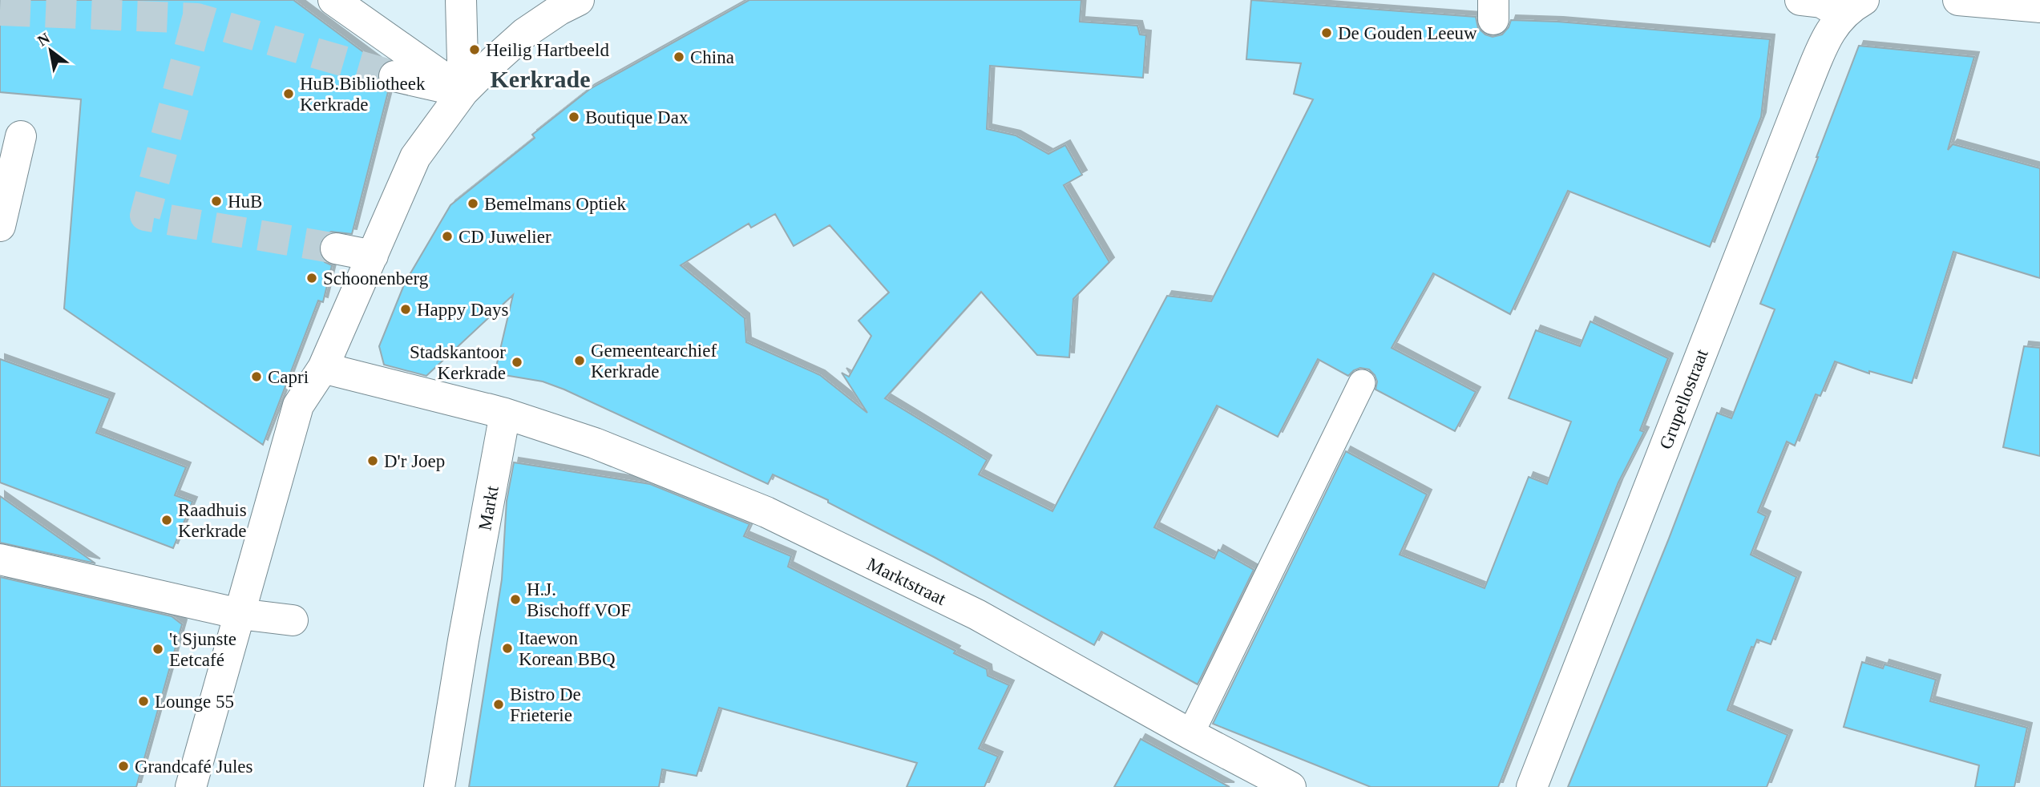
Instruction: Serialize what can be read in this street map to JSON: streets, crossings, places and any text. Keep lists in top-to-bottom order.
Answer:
{
  "streets": {
    "street": ["Grupellostraat", "Markt", "Marktstraat"]
  },
  "crossings": [
    ["Markt", "Marktstraat"]
  ],
  "districts": ["Kerkrade"],
  "places": [
    "De Gouden Leeuw",
    "Heilig Hartbeeld",
    "China",
    "HuB.Bibliotheek Kerkrade",
    "Boutique Dax",
    "HuB",
    "Bemelmans Optiek",
    "CD Juwelier",
    "Schoonenberg",
    "Happy Days",
    "Gemeentearchief Kerkrade",
    "Stadskantoor Kerkrade",
    "Capri",
    "D'r Joep",
    "Raadhuis Kerkrade",
    "H.J. Bischoff VOF",
    "Itaewon Korean BBQ",
    "'t Sjunste Eetcafé",
    "Lounge 55",
    "Bistro De Frieterie",
    "Grandcafé Jules"
  ],
  "north": "top left"
}
